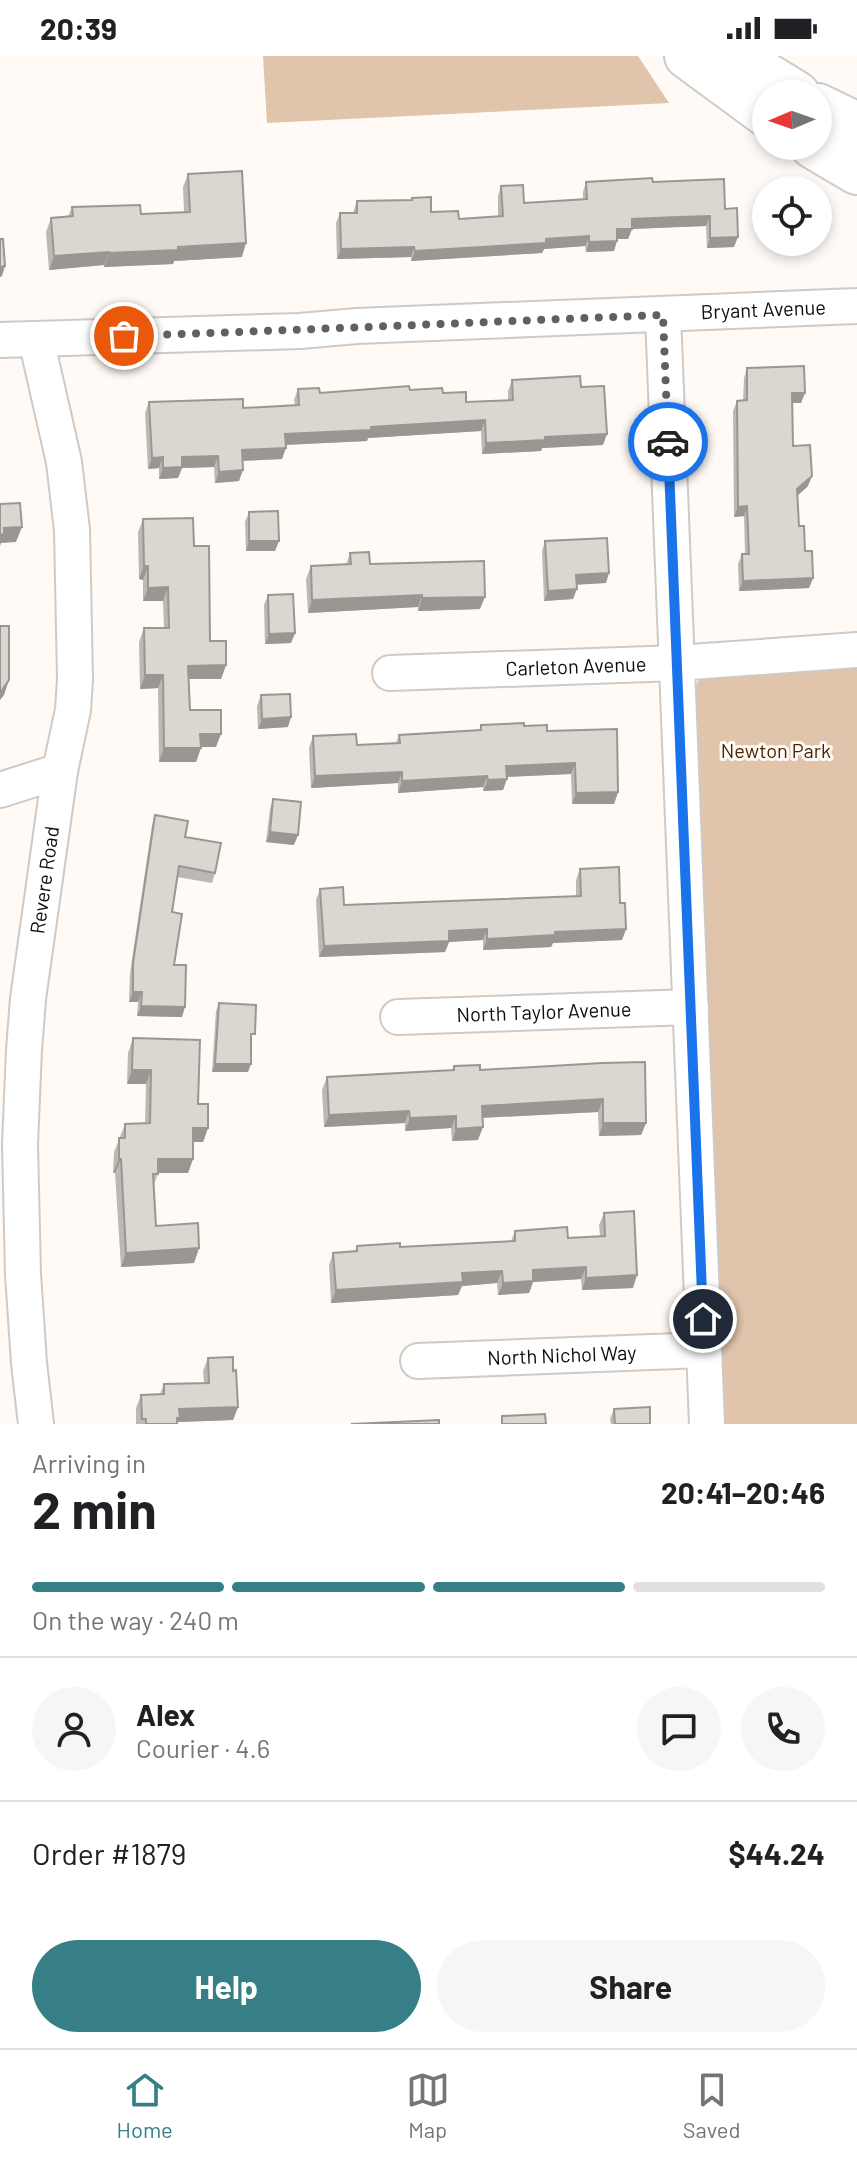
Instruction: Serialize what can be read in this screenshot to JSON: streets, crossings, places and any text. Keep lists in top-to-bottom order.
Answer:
{
  "streets": {
    "street": [
      "Bryant Avenue",
      "Carleton Avenue",
      "Revere Road",
      "North Taylor Avenue",
      "North Nichol Way"
    ]
  },
  "crossings": [
    ["Bryant Avenue", "Revere Road"]
  ],
  "parks": ["Newton Park"],
  "north": "left",
  "page": {
    "status": "20:39",
    "heading": ["2 min", "Arriving in", "20:41–20:46"],
    "panel": [
      "Alex",
      "Courier · 4.6",
      "Order #1879",
      "$44.24"
    ],
    "bar": "On the way · 240 m",
    "buttons": ["Help", "Share"],
    "tabs": ["Home", "Map", "Saved"]
  }
}
